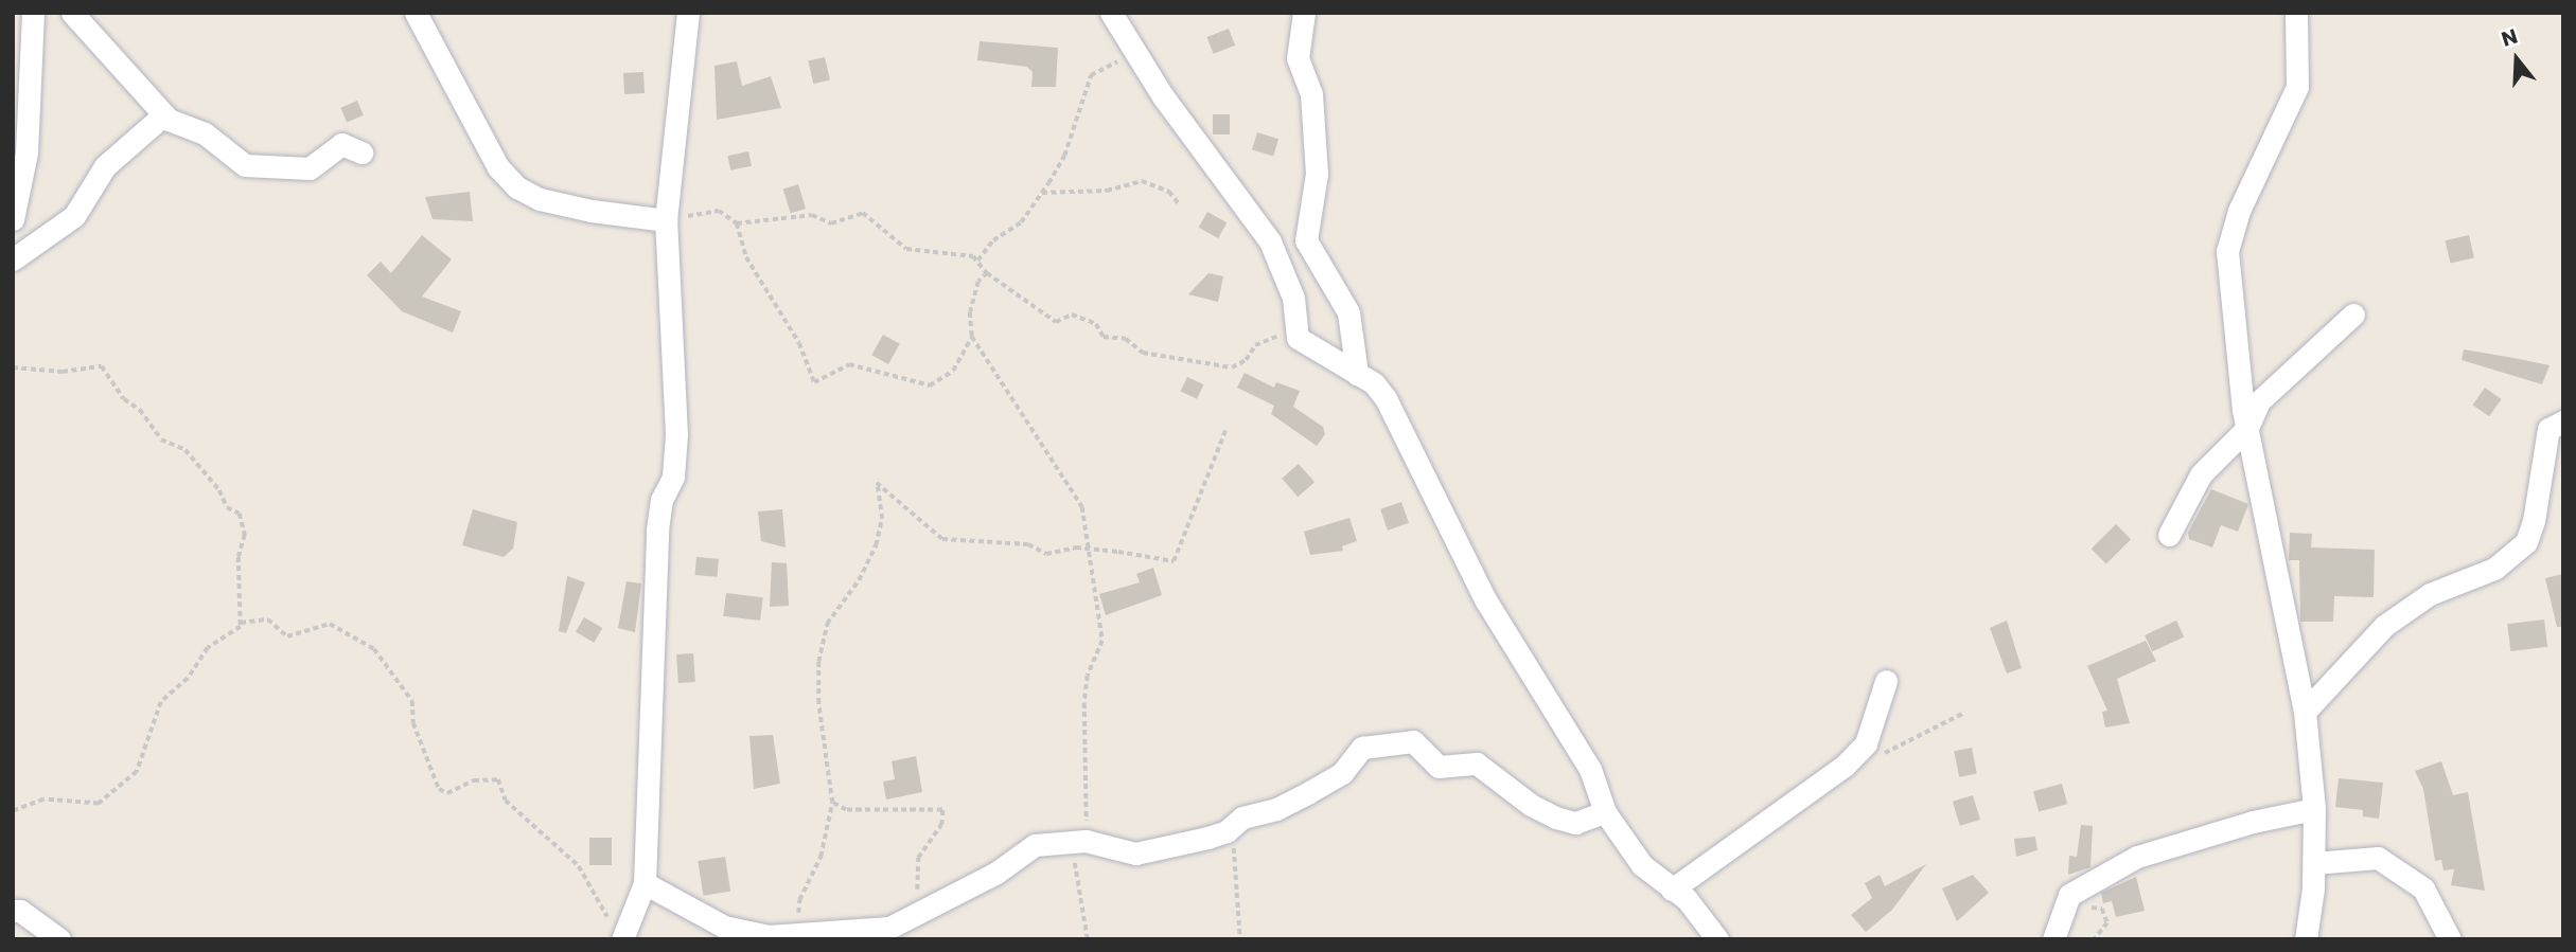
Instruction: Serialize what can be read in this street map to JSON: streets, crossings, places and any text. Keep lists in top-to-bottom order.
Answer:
{
  "north": "top"
}
